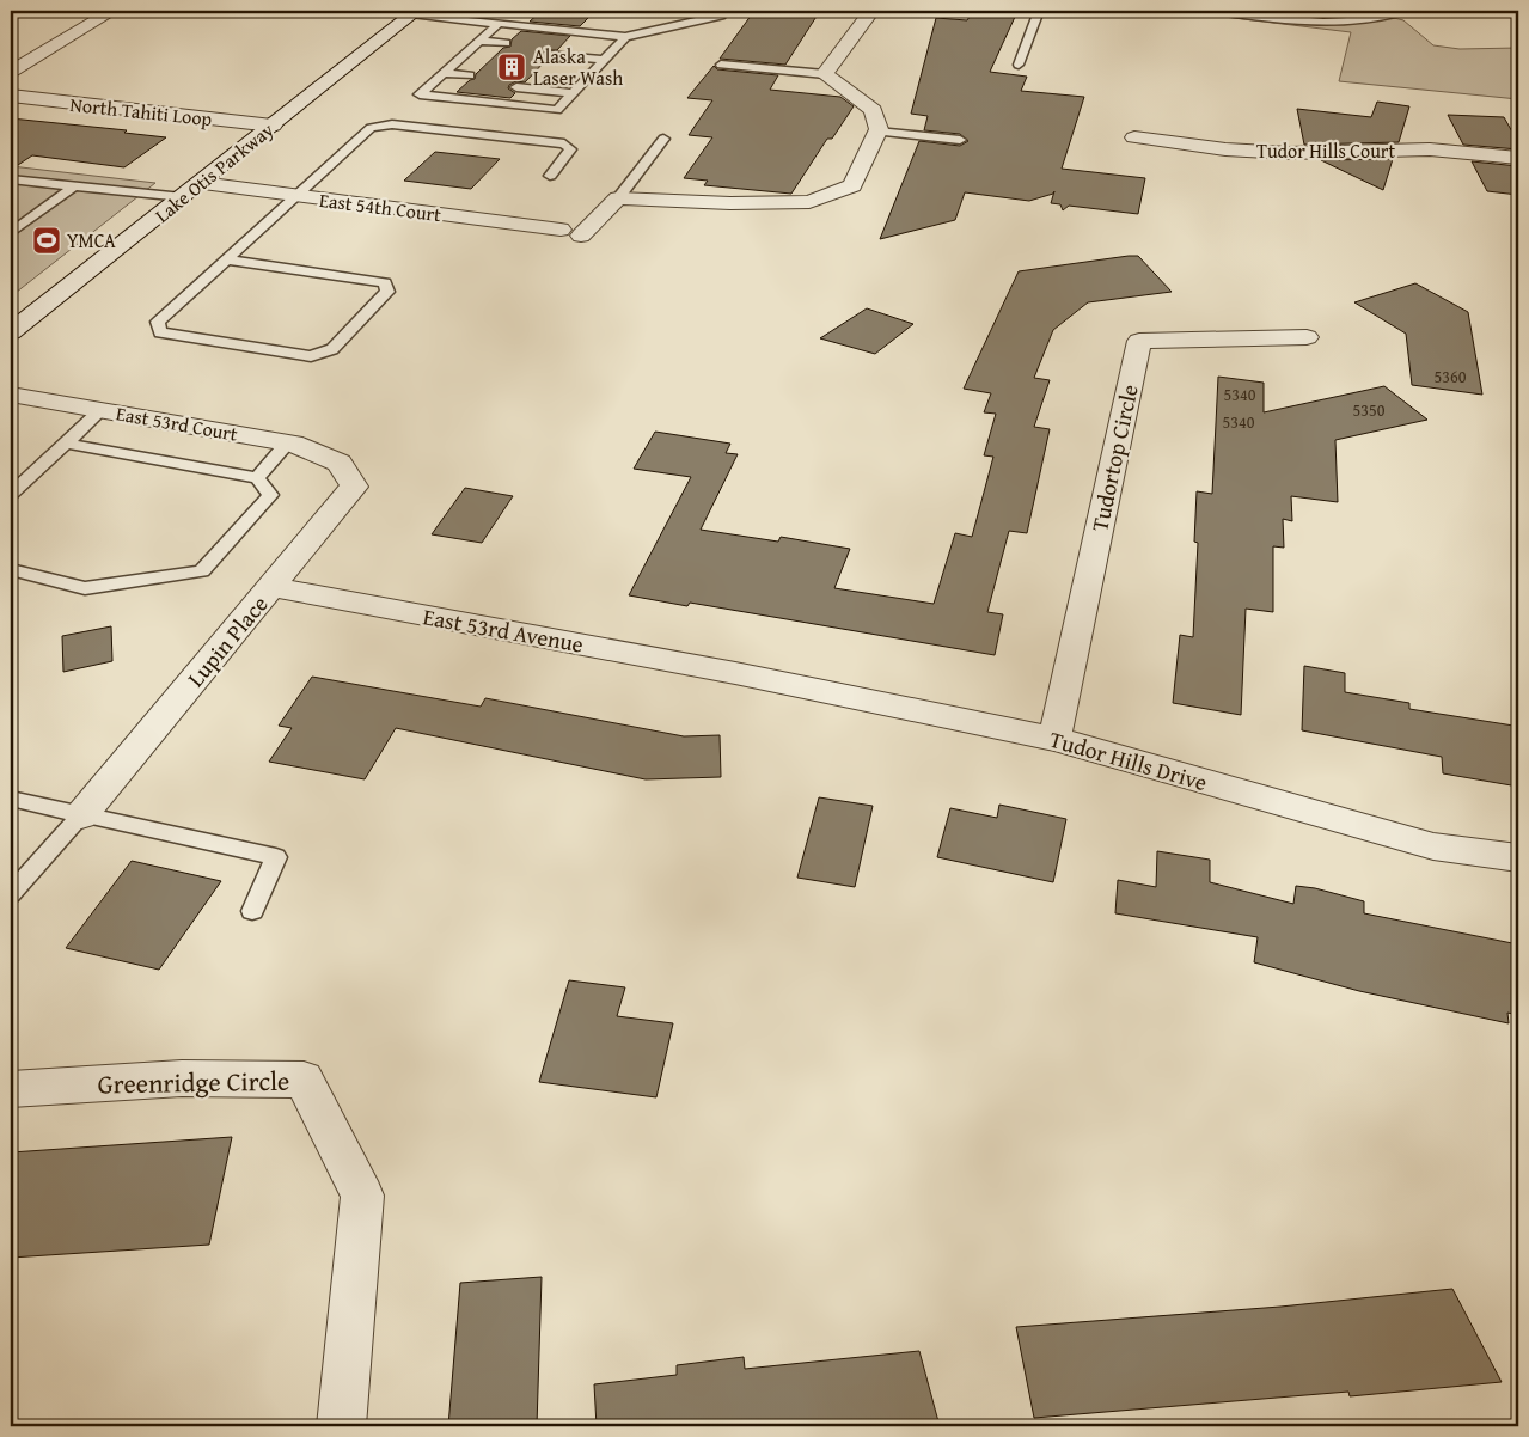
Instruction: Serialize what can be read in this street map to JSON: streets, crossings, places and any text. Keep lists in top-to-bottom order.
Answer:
{
  "streets": {
    "street": [
      "North Tahiti Loop",
      "Tudor Hills Court",
      "Lake Otis Parkway",
      "East 54th Court",
      "East 53rd Court",
      "Tudortop Circle",
      "East 53rd Avenue",
      "Lupin Place",
      "Tudor Hills Drive",
      "Greenridge Circle"
    ]
  },
  "crossings": [
    ["North Tahiti Loop", "Lake Otis Parkway"],
    ["Lake Otis Parkway", "East 54th Court"],
    ["East 53rd Court", "Lupin Place"],
    ["Tudortop Circle", "Tudor Hills Drive"],
    ["East 53rd Avenue", "Lupin Place"],
    ["East 53rd Avenue", "Tudor Hills Drive"]
  ],
  "places": {
    "building": ["Alaska Laser Wash"],
    "sports": ["YMCA"]
  },
  "house_numbers": [
    "5360",
    "5340",
    "5350",
    "5340"
  ]
}
